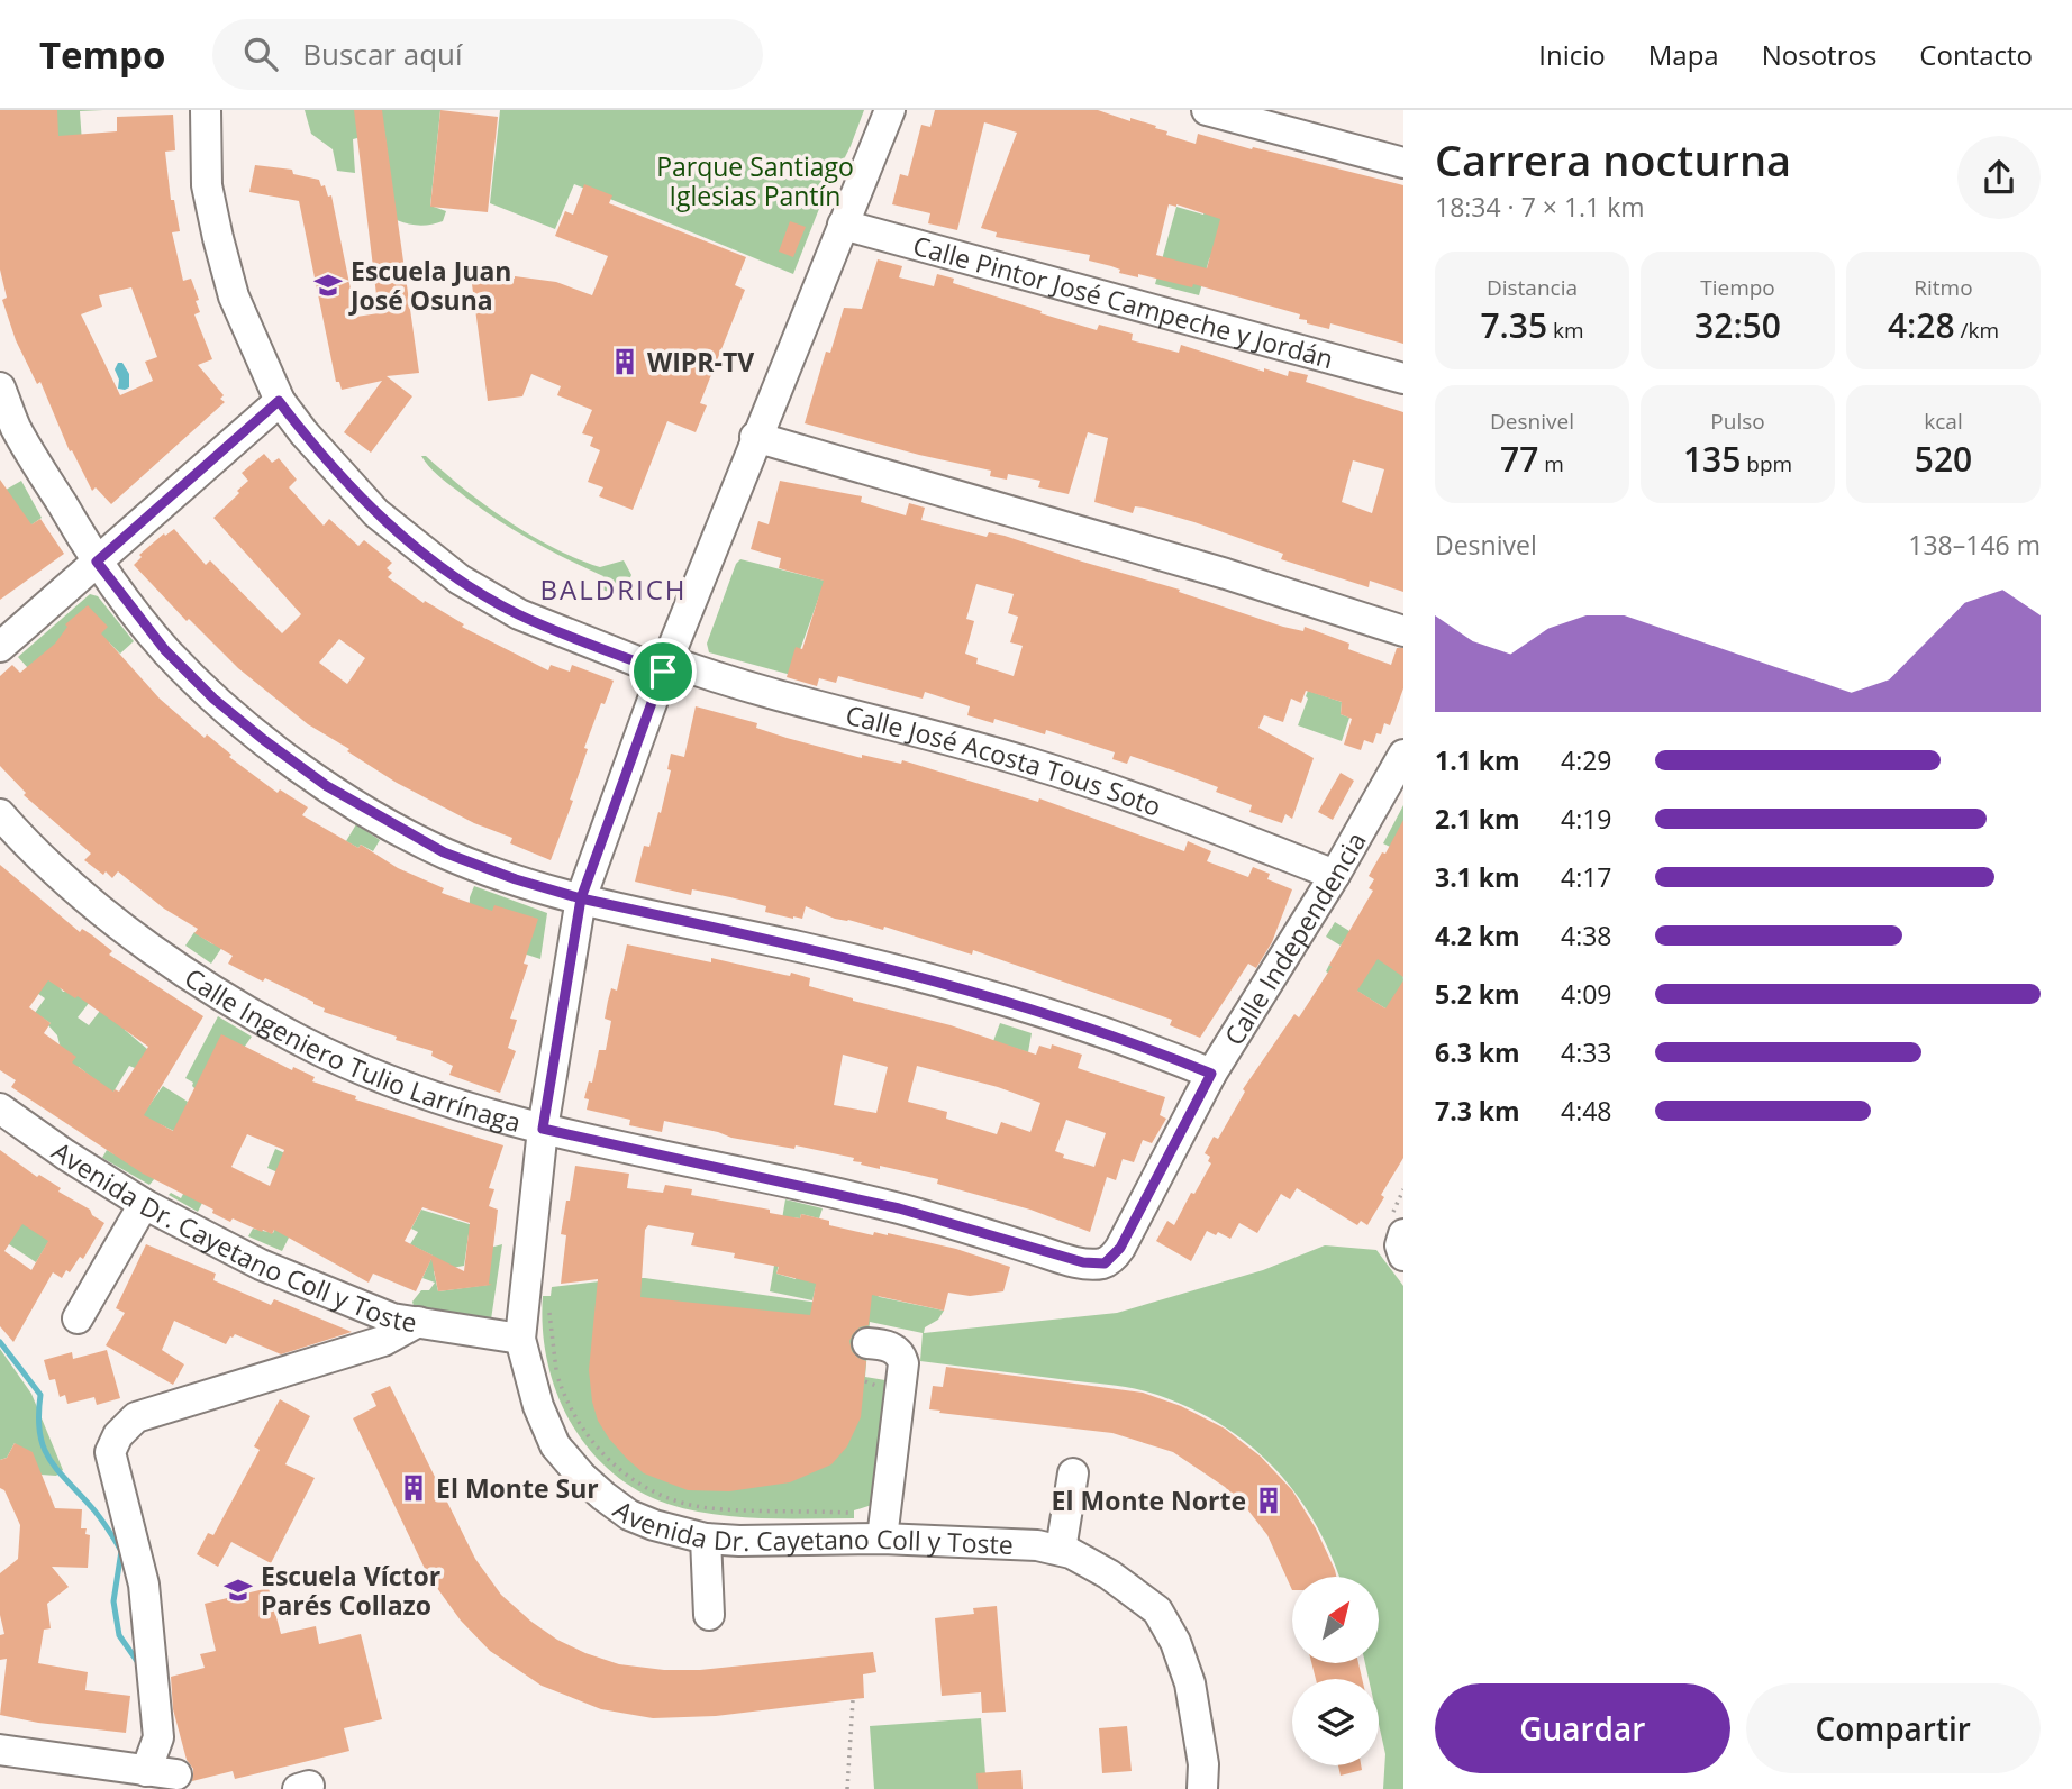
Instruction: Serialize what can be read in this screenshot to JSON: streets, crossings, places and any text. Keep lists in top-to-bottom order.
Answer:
{
  "streets": {
    "street": [
      "Calle Pintor José Campeche y Jordán",
      "Calle José Acosta Tous Soto",
      "Calle Independencia",
      "Calle Ingeniero Tulio Larrínaga",
      "Avenida Dr. Cayetano Coll y Toste"
    ]
  },
  "crossings": [
    ["Calle José Acosta Tous Soto", "Calle Independencia"],
    ["Calle Independencia", "Calle Ingeniero Tulio Larrínaga"]
  ],
  "districts": ["BALDRICH"],
  "parks": ["Parque Santiago Iglesias Pantín"],
  "places": {
    "school or university": ["Escuela Juan José Osuna", "Escuela Víctor Parés Collazo"],
    "building": ["WIPR-TV", "El Monte Sur", "El Monte Norte"]
  },
  "north": "top right",
  "page": {
    "header": "Tempo",
    "search": "Buscar aquí",
    "nav": [
      "Inicio",
      "Mapa",
      "Nosotros",
      "Contacto"
    ],
    "heading": ["Carrera nocturna", "18:34 · 7 × 1.1 km"],
    "stats": [
      ["Distancia", "7.35 km"],
      ["Tiempo", "32:50"],
      ["Ritmo", "4:28 /km"],
      ["Desnivel", "77 m"],
      ["Pulso", "135 bpm"],
      ["kcal", "520"]
    ],
    "chart": ["Desnivel", "138–146 m"],
    "list": [
      {
        "name": "1.1 km",
        "note": "4:29"
      },
      {
        "name": "2.1 km",
        "note": "4:19"
      },
      {
        "name": "3.1 km",
        "note": "4:17"
      },
      {
        "name": "4.2 km",
        "note": "4:38"
      },
      {
        "name": "5.2 km",
        "note": "4:09"
      },
      {
        "name": "6.3 km",
        "note": "4:33"
      },
      {
        "name": "7.3 km",
        "note": "4:48"
      }
    ],
    "buttons": ["Guardar", "Compartir"]
  }
}
